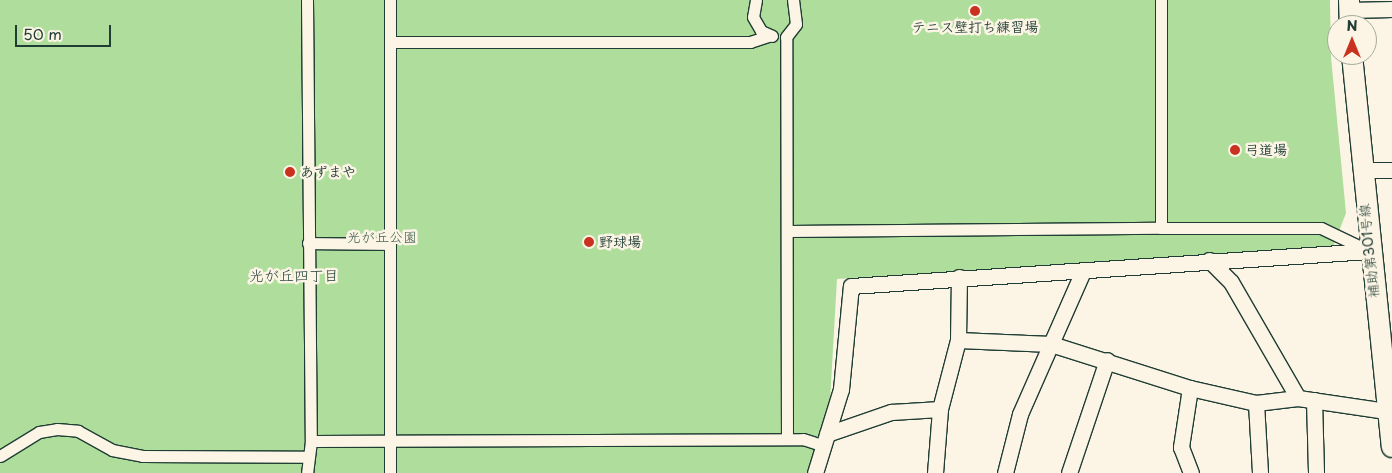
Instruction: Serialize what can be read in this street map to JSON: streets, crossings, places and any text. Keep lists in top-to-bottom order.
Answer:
{
  "streets": {
    "street": ["補助第301号線"]
  },
  "districts": ["光が丘四丁目"],
  "parks": ["光が丘公園"],
  "places": [
    "テニス壁打ち練習場",
    "弓道場",
    "あずまや",
    "野球場"
  ],
  "scale_bar": "50 m",
  "north": "top"
}
